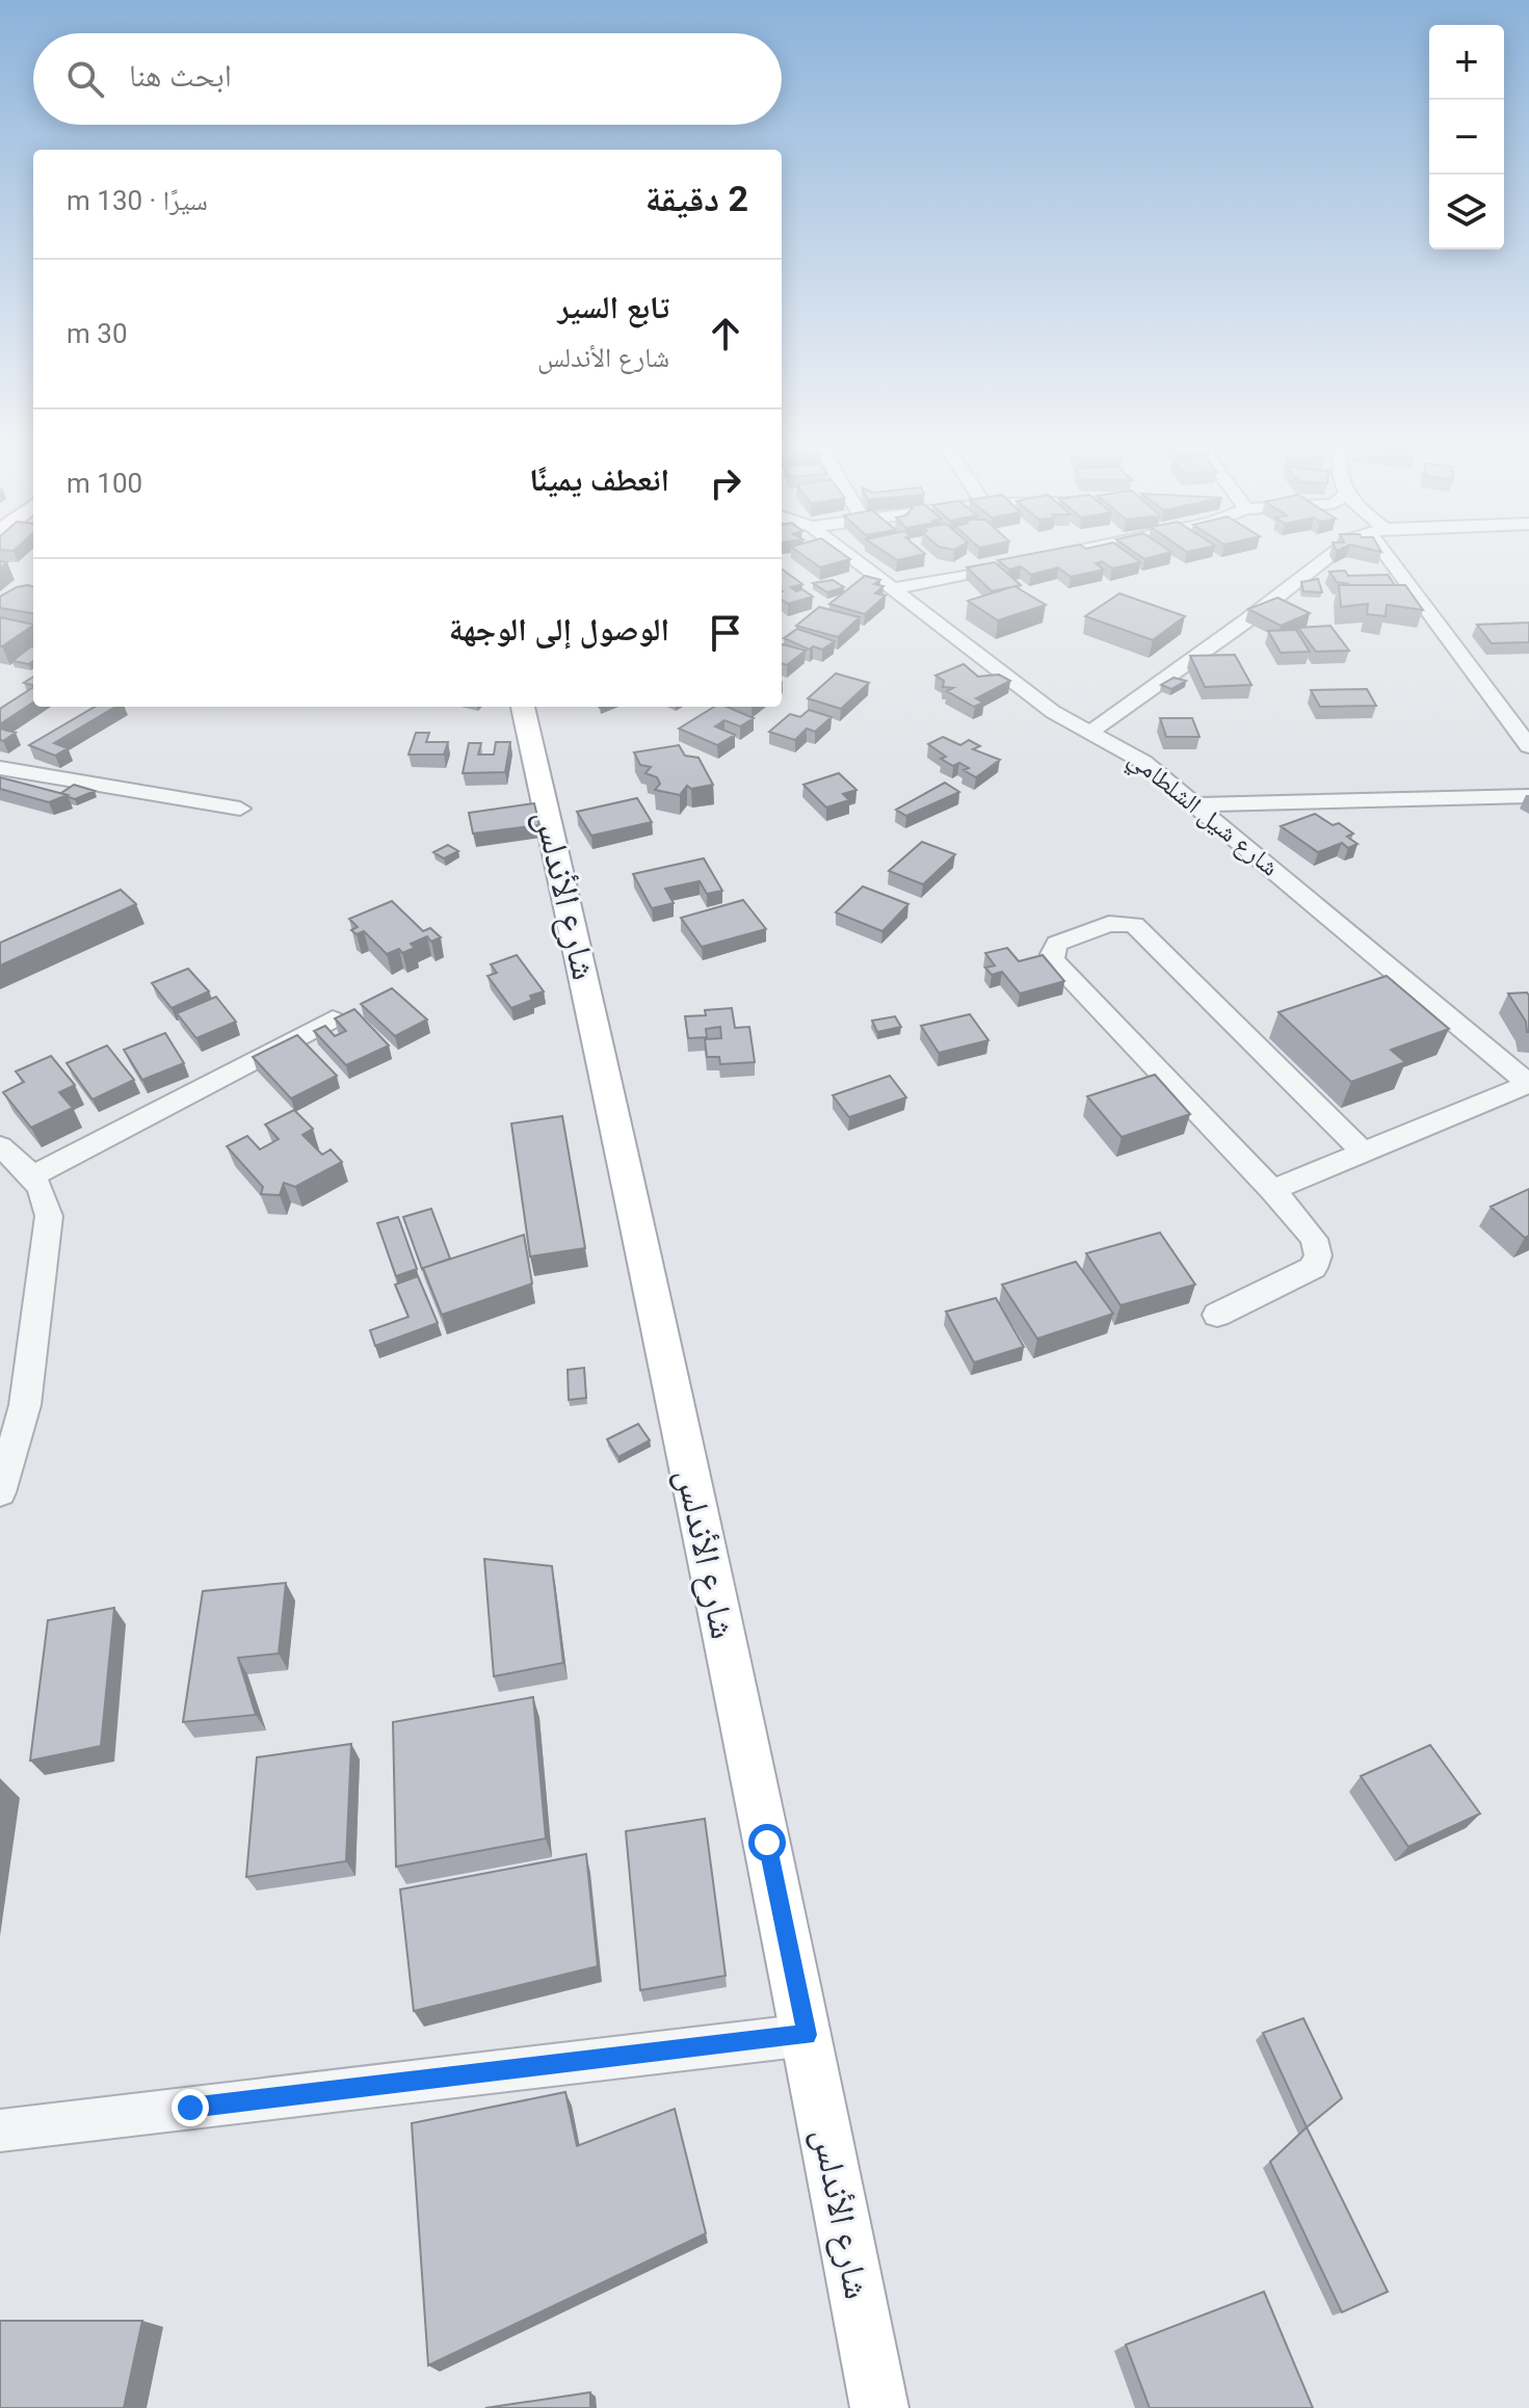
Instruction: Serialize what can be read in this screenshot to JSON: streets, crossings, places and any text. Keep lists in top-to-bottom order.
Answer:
{
  "streets": {
    "main road": ["شارع الأندلس"],
    "street": ["شارع شيل الشلطامي"]
  },
  "page": {
    "map_buttons": ["+", "−"],
    "search": "ابحث هنا",
    "heading": ["2 دقيقة", "سيرًا · 130 m"],
    "list": [
      ["تابع السير", "شارع الأندلس", "30 m"],
      ["انعطف يمينًا", "100 m"],
      "الوصول إلى الوجهة"
    ]
  }
}
